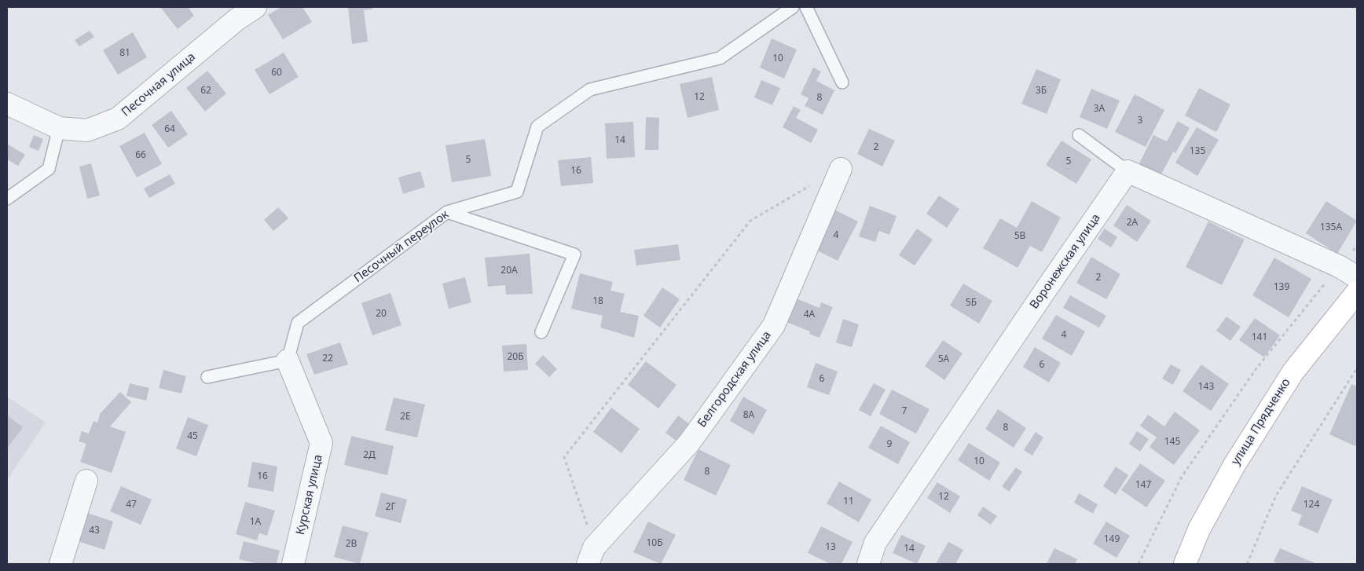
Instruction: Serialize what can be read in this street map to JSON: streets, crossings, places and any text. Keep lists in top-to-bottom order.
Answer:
{
  "streets": {
    "main road": ["улица Прядченко"],
    "street": [
      "Песочная улица",
      "Воронежская улица",
      "Белгородская улица",
      "Курская улица"
    ],
    "lane": ["Песочный переулок"]
  },
  "crossings": [
    ["Песочный переулок", "Курская улица"]
  ],
  "house_numbers": [
    "81",
    "10",
    "60",
    "62",
    "3Б",
    "12",
    "8",
    "3А",
    "3",
    "64",
    "14",
    "2",
    "135",
    "66",
    "5",
    "5",
    "16",
    "2А",
    "135А",
    "4",
    "5В",
    "20А",
    "2",
    "139",
    "18",
    "5Б",
    "20",
    "4А",
    "4",
    "141",
    "20Б",
    "22",
    "5А",
    "6",
    "6",
    "143",
    "7",
    "8А",
    "2Е",
    "8",
    "45",
    "145",
    "9",
    "2Д",
    "10",
    "8",
    "16",
    "147",
    "12",
    "11",
    "47",
    "124",
    "2Г",
    "1А",
    "43",
    "149",
    "10Б",
    "2В",
    "13",
    "14"
  ]
}
